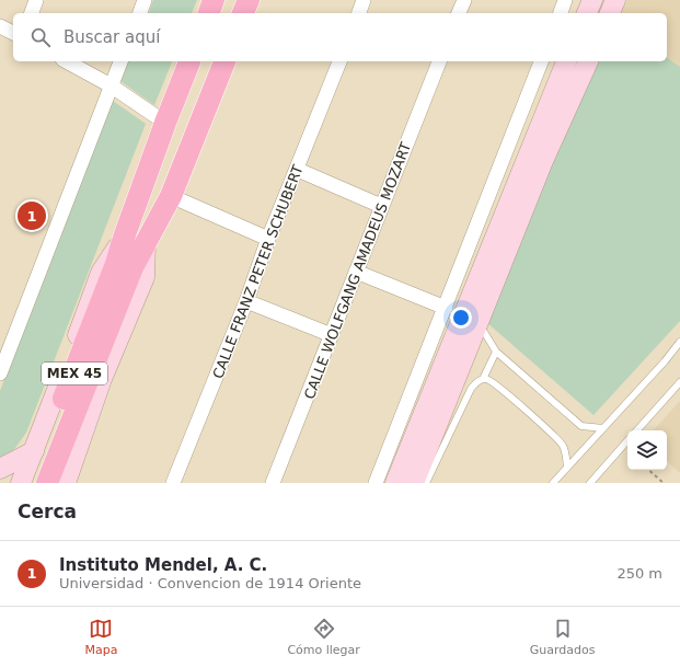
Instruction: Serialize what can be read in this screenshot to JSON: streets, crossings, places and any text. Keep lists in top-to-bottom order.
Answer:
{
  "streets": {
    "main road": ["MEX 45"],
    "street": ["CALLE WOLFGANG AMADEUS MOZART", "CALLE FRANZ PETER SCHUBERT"]
  },
  "page": {
    "search": "Buscar aquí",
    "pins": "1",
    "heading": "Cerca",
    "list": [
      {
        "mark": "1",
        "name": "Instituto Mendel, A. C.",
        "note": "Universidad · Convencion de 1914 Oriente",
        "value": "250 m"
      }
    ],
    "nav": ["Mapa", "Cómo llegar", "Guardados"]
  }
}
